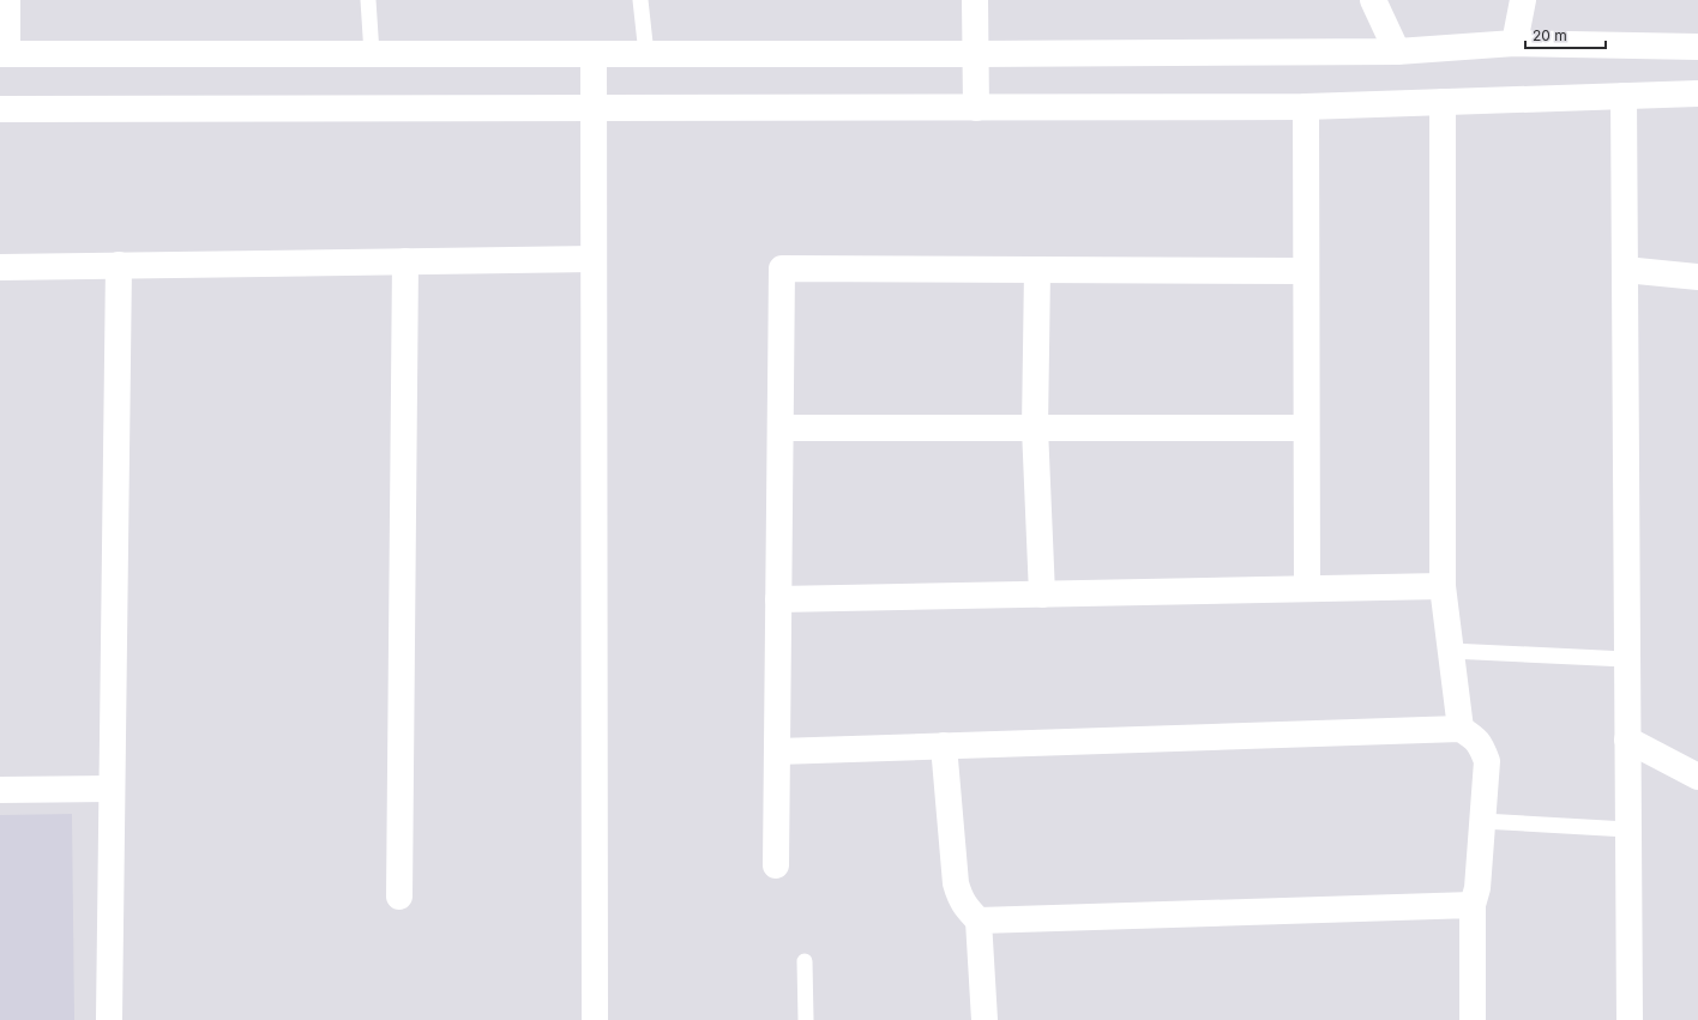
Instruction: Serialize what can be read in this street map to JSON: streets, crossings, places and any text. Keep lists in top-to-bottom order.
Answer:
{
  "scale_bar": "20 m"
}
